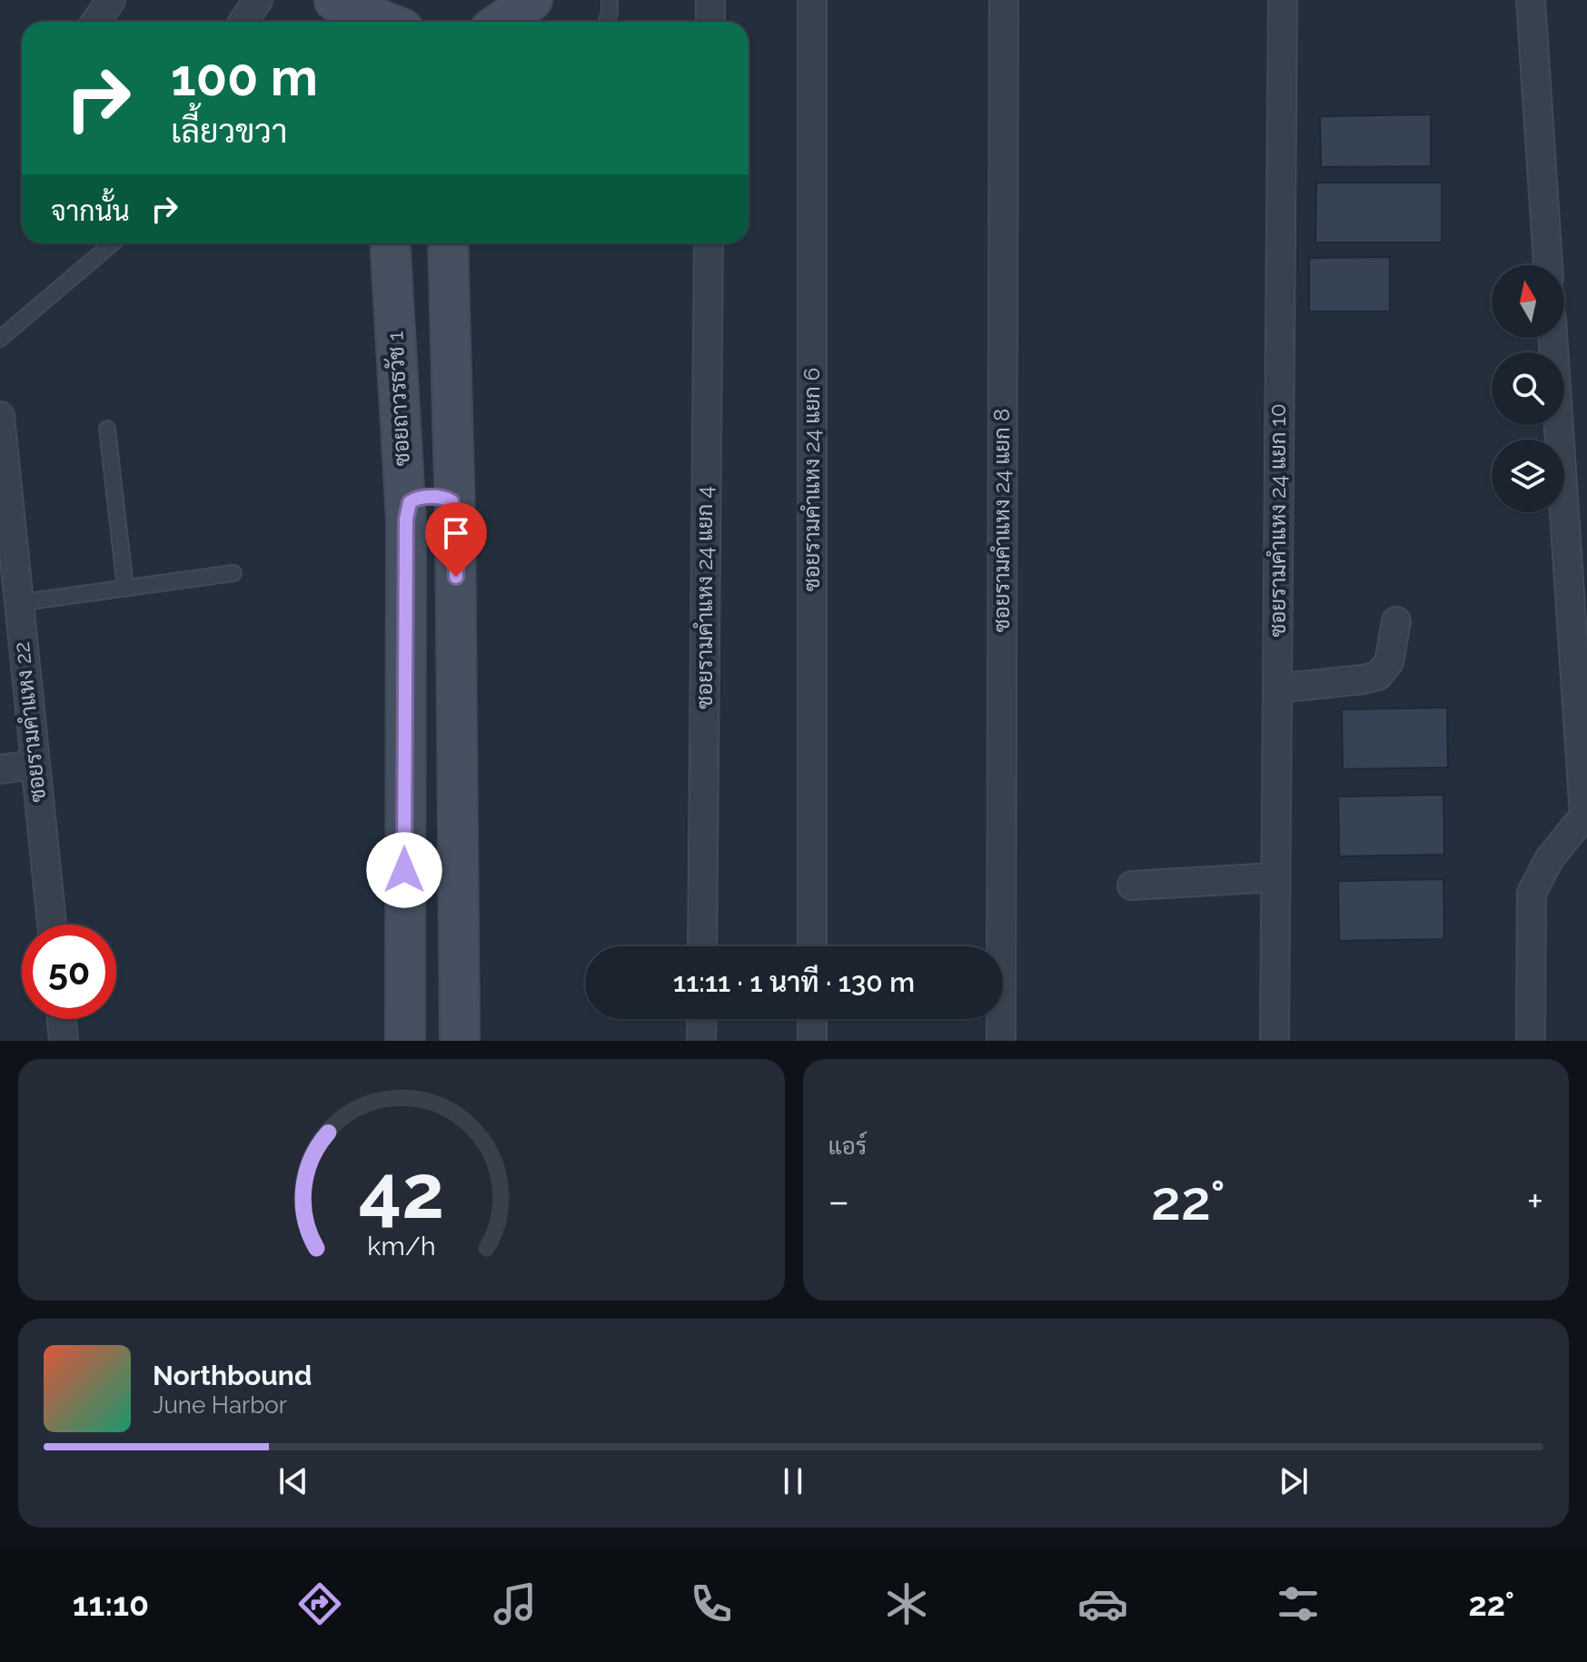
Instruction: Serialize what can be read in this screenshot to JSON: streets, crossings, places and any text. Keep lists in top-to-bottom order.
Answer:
{
  "streets": {
    "main road": ["ซอยถาวรธวัช 1"],
    "street": [
      "ซอยรามคำแหง 24 แยก 6",
      "ซอยรามคำแหง 24 แยก 8",
      "ซอยรามคำแหง 24 แยก 10",
      "ซอยรามคำแหง 24 แยก 4",
      "ซอยรามคำแหง 22"
    ]
  },
  "north": "top",
  "page": {
    "turn": ["100 m", "เลี้ยวขวา"],
    "then": "จากนั้น",
    "limit": "50",
    "trip": "11:11 · 1 นาที · 130 m",
    "tile": "แอร์",
    "heat": ["−", "22°", "+"],
    "song": ["Northbound", "June Harbor"],
    "tabs": ["11:10", "22°"],
    "gauge": ["42", "km/h"]
  }
}
